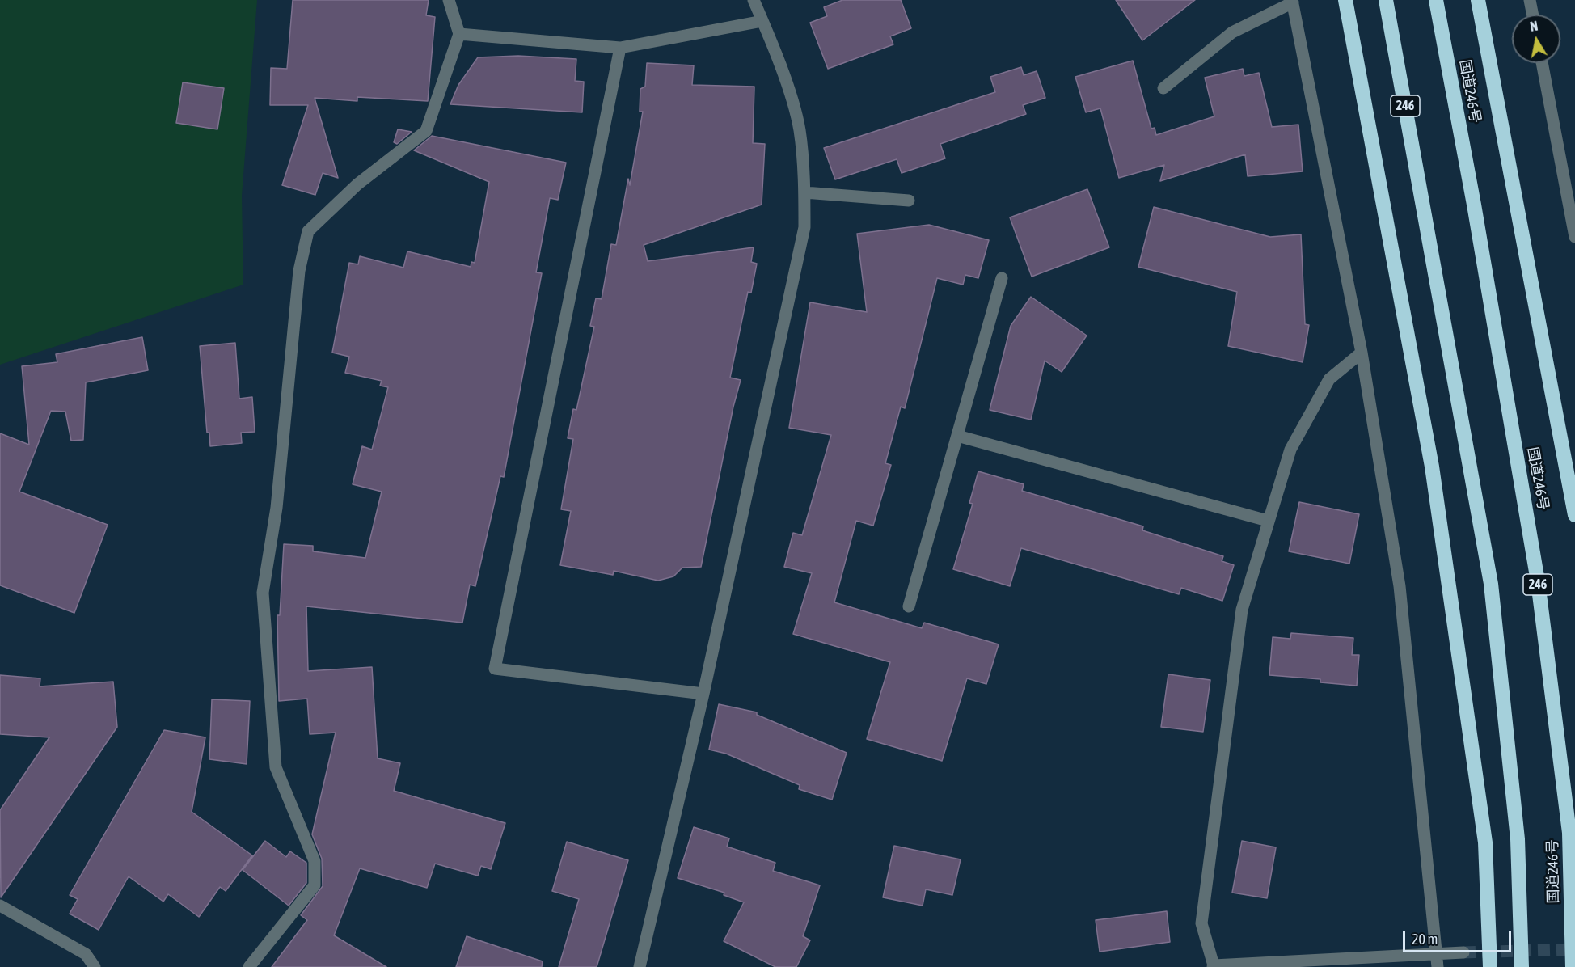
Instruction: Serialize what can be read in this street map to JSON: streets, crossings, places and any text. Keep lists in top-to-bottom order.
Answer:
{
  "streets": {
    "highway": ["国道246号", "246"]
  },
  "scale_bar": "20 m",
  "north": "top"
}
